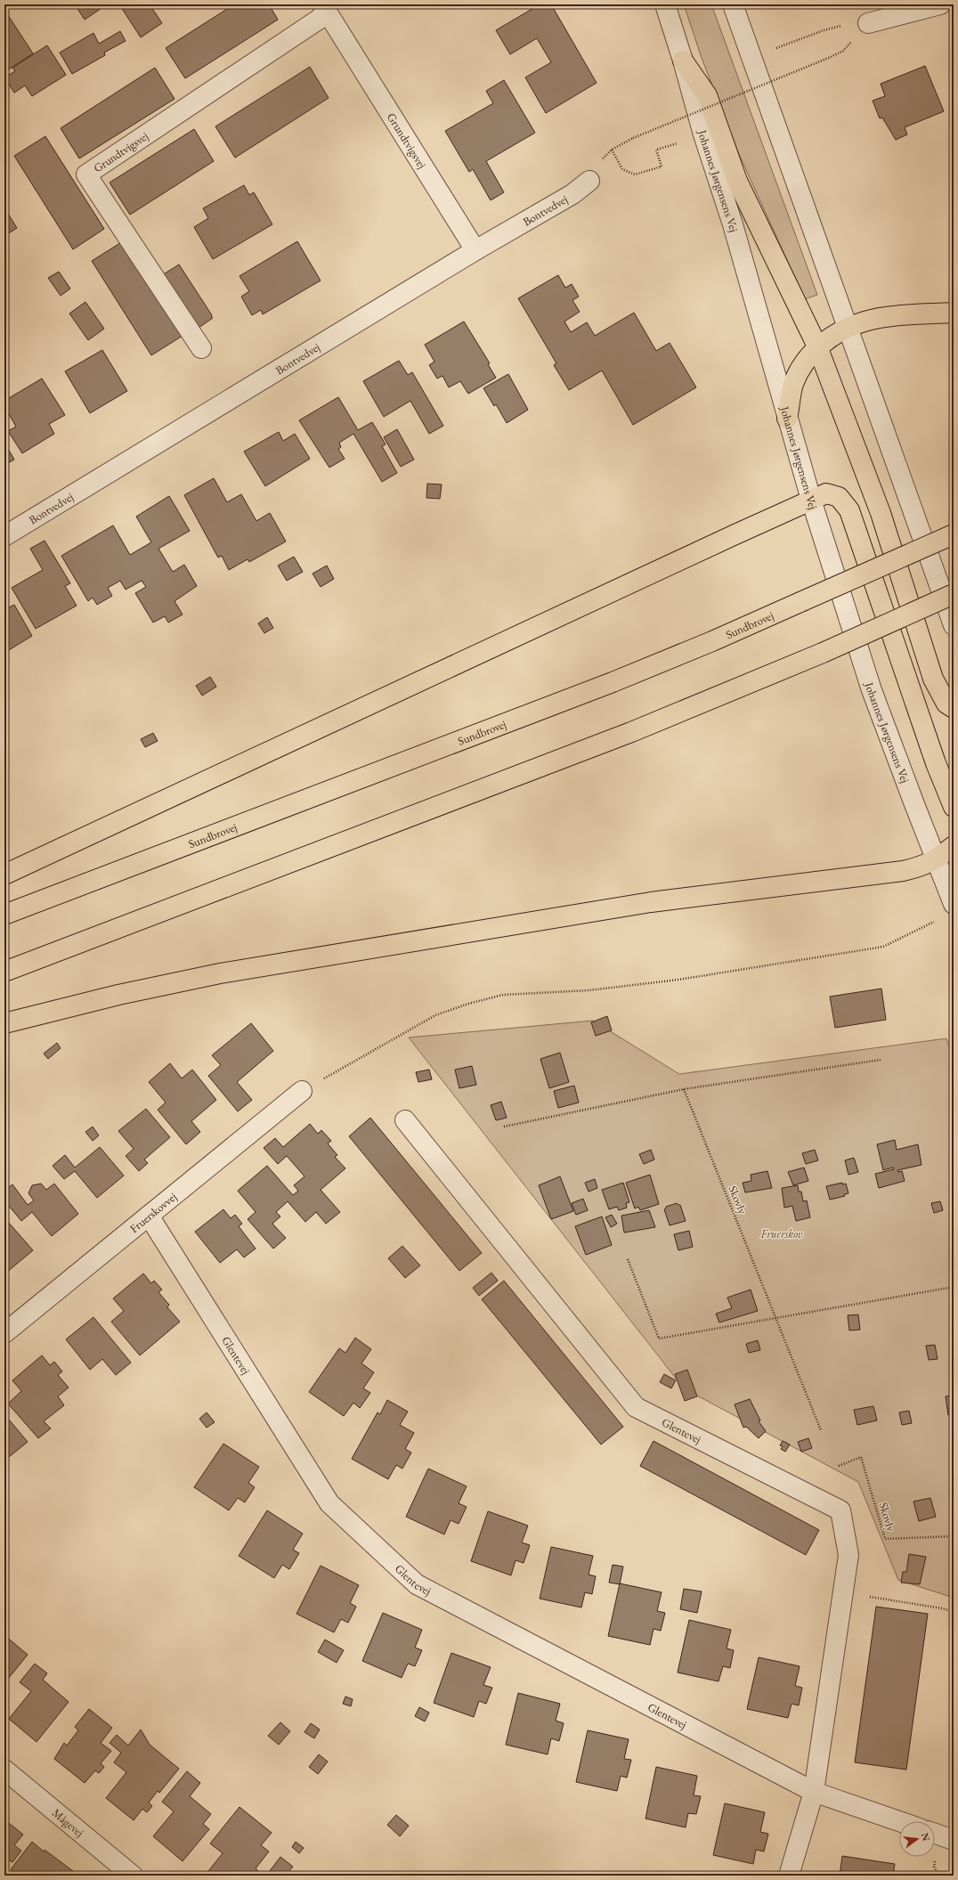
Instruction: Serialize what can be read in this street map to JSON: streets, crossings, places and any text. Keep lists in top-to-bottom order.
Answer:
{
  "streets": {
    "main road": ["Sundbrovej"],
    "street": [
      "Grundtvigsvej",
      "Johannes Jørgensens Vej",
      "Bontvedvej",
      "Fruerskovvej",
      "Glentevej",
      "Mågevej"
    ],
    "path": ["Skovly"]
  },
  "crossings": [
    ["Grundtvigsvej", "Bontvedvej"],
    ["Fruerskovvej", "Glentevej"]
  ],
  "parks": ["Fruerskov"],
  "north": "right"
}
